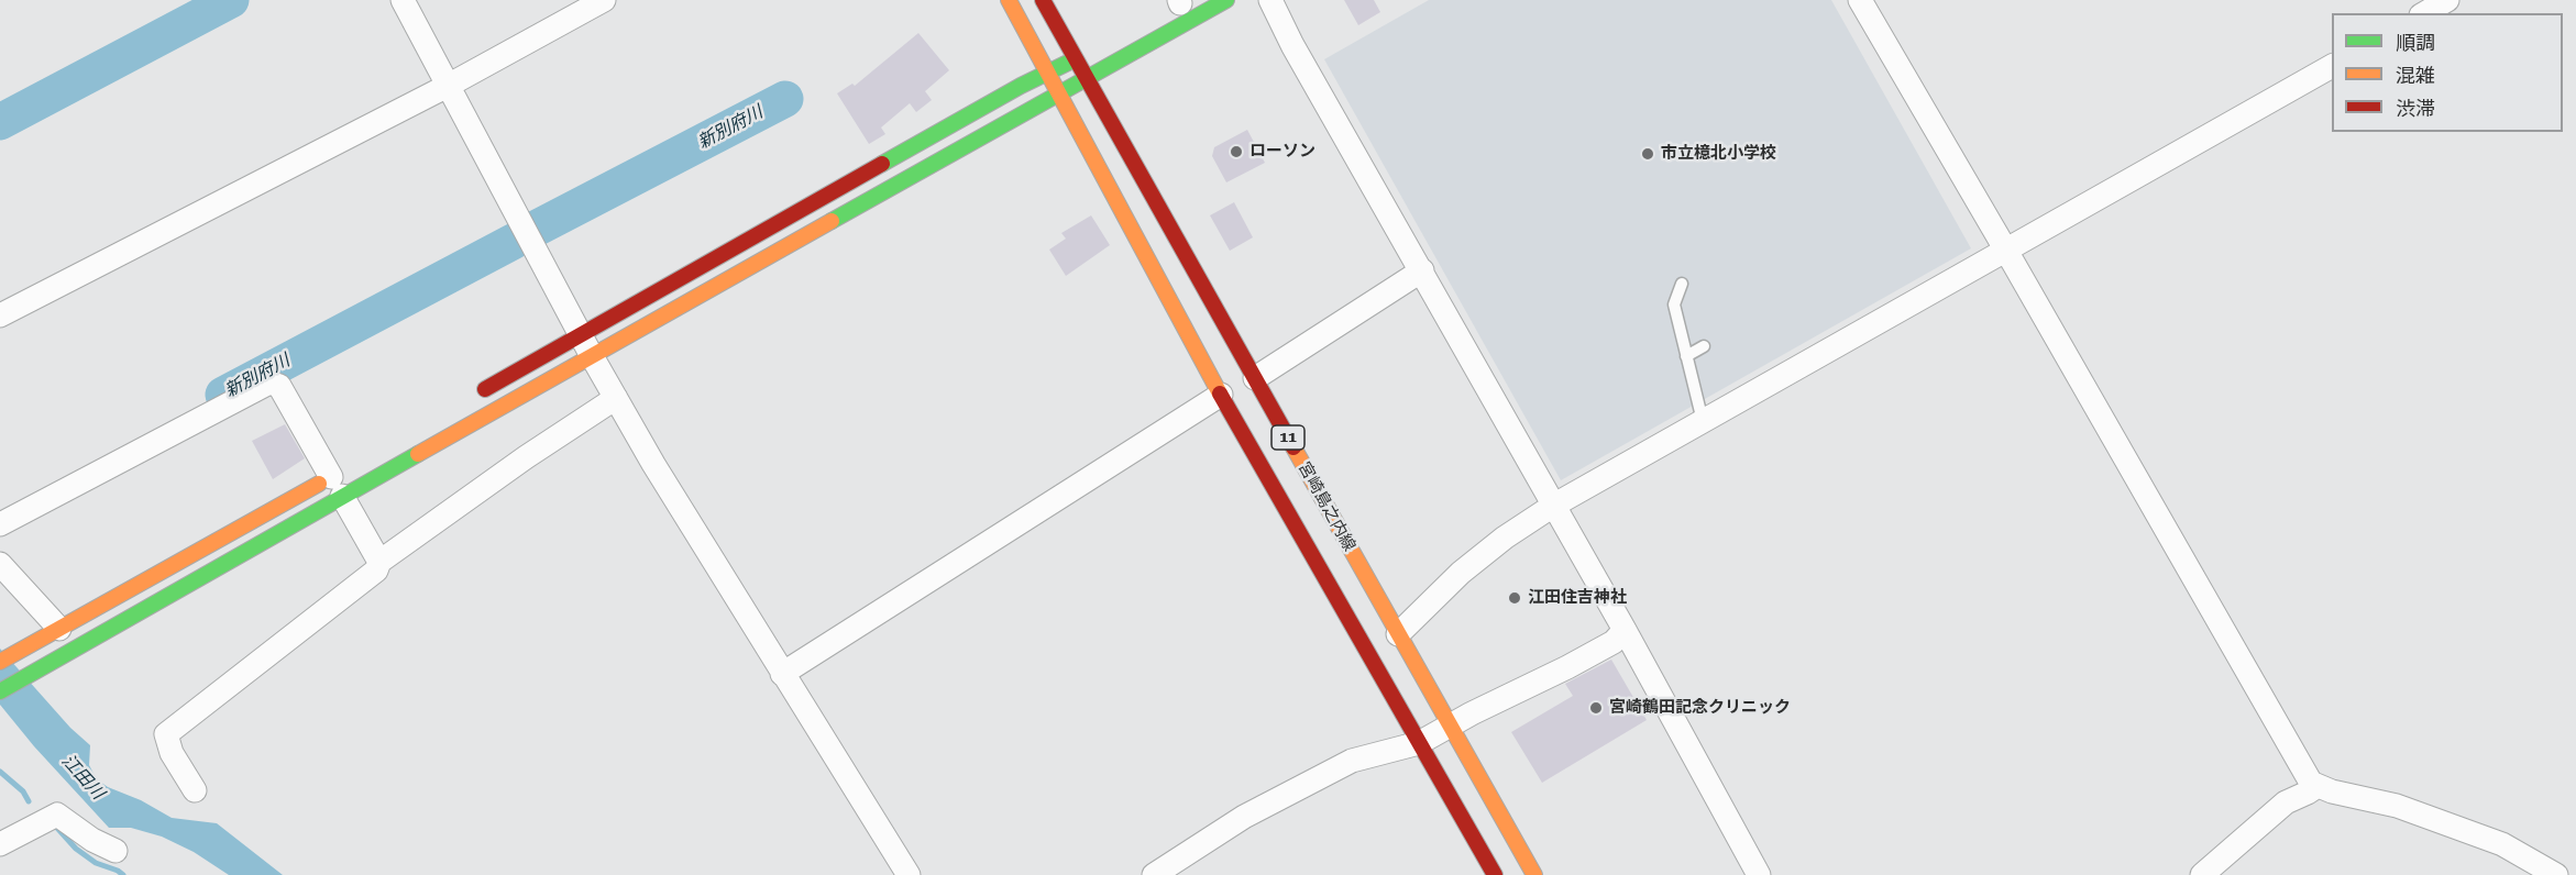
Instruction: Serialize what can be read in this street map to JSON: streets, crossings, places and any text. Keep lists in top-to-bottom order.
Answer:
{
  "streets": {
    "street": ["11", "宮崎島之内線"]
  },
  "water": ["新別府川", "江田川"],
  "places": [
    "ローソン",
    "市立檍北小学校",
    "江田住吉神社",
    "宮崎鶴田記念クリニック"
  ],
  "legend": ["順調", "混雑", "渋滞"]
}
